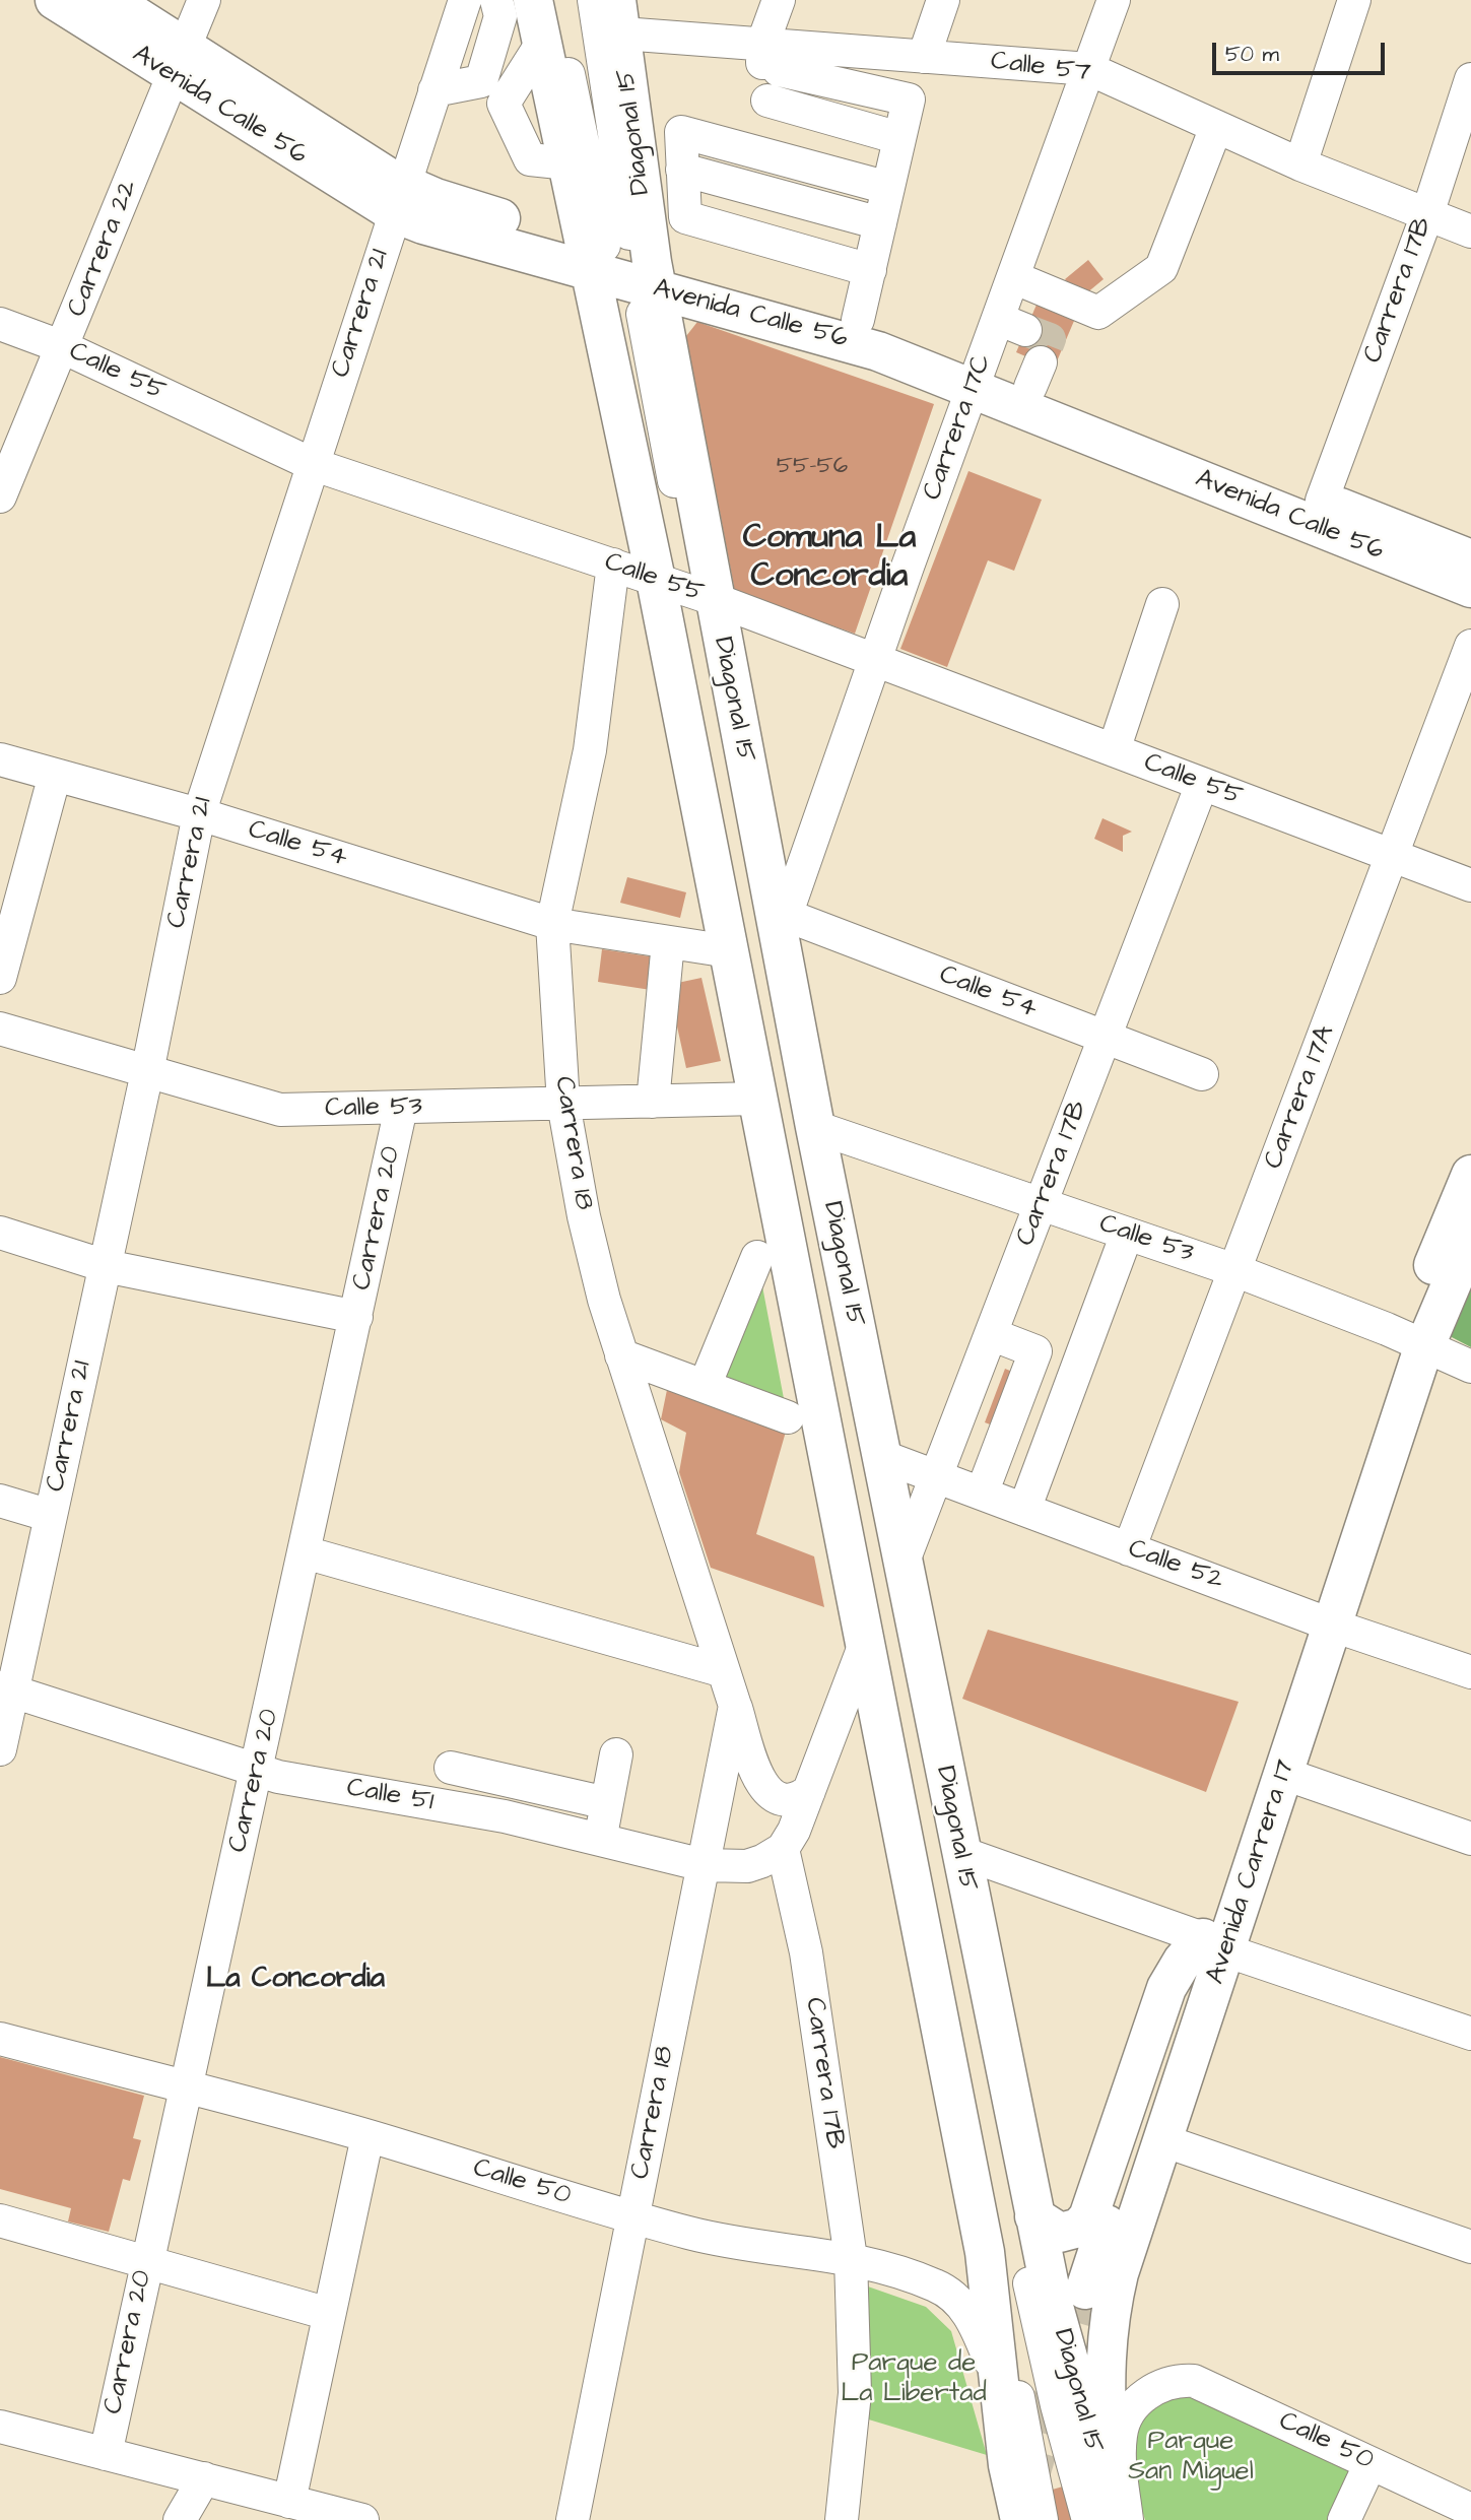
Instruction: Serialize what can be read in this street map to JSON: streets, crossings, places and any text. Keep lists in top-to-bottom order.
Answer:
{
  "streets": {
    "main road": ["Avenida Calle 56", "Diagonal 15", "Avenida Carrera 17"],
    "street": [
      "Calle 57",
      "Carrera 22",
      "Carrera 17B",
      "Carrera 21",
      "Calle 55",
      "Carrera 17C",
      "Calle 54",
      "Carrera 17A",
      "Calle 53",
      "Carrera 18",
      "Carrera 20",
      "Calle 52",
      "Calle 51",
      "Calle 50"
    ]
  },
  "crossings": [
    ["Calle 57", "Diagonal 15"],
    ["Calle 57", "Carrera 17B"],
    ["Calle 57", "Carrera 17C"],
    ["Avenida Calle 56", "Diagonal 15"],
    ["Avenida Calle 56", "Carrera 22"],
    ["Avenida Calle 56", "Carrera 17B"],
    ["Avenida Calle 56", "Carrera 21"],
    ["Avenida Calle 56", "Carrera 17C"],
    ["Diagonal 15", "Carrera 17B"],
    ["Diagonal 15", "Calle 55"],
    ["Diagonal 15", "Carrera 17C"],
    ["Diagonal 15", "Calle 54"],
    ["Diagonal 15", "Calle 53"],
    ["Diagonal 15", "Calle 52"],
    ["Diagonal 15", "Calle 50"],
    ["Carrera 22", "Calle 55"],
    ["Carrera 17B", "Calle 55"],
    ["Carrera 17B", "Calle 54"],
    ["Carrera 17B", "Calle 53"],
    ["Carrera 17B", "Calle 52"],
    ["Carrera 17B", "Calle 51"],
    ["Carrera 17B", "Calle 50"],
    ["Carrera 21", "Calle 55"],
    ["Carrera 21", "Calle 54"],
    ["Carrera 21", "Calle 53"],
    ["Carrera 21", "Calle 51"],
    ["Calle 55", "Carrera 17C"],
    ["Calle 55", "Carrera 17A"],
    ["Calle 55", "Carrera 18"],
    ["Carrera 17C", "Calle 54"],
    ["Calle 54", "Carrera 18"],
    ["Carrera 17A", "Calle 53"],
    ["Carrera 17A", "Calle 52"],
    ["Calle 53", "Carrera 18"],
    ["Calle 53", "Carrera 20"],
    ["Calle 53", "Avenida Carrera 17"],
    ["Carrera 18", "Calle 51"],
    ["Carrera 18", "Calle 50"],
    ["Carrera 20", "Calle 51"],
    ["Carrera 20", "Calle 50"],
    ["Calle 52", "Avenida Carrera 17"],
    ["Avenida Carrera 17", "Calle 50"]
  ],
  "districts": ["Comuna La Concordia", "La Concordia"],
  "parks": ["Parque de La Libertad", "Parque San Miguel"],
  "house_numbers": ["55-56"],
  "scale_bar": "50 m"
}
